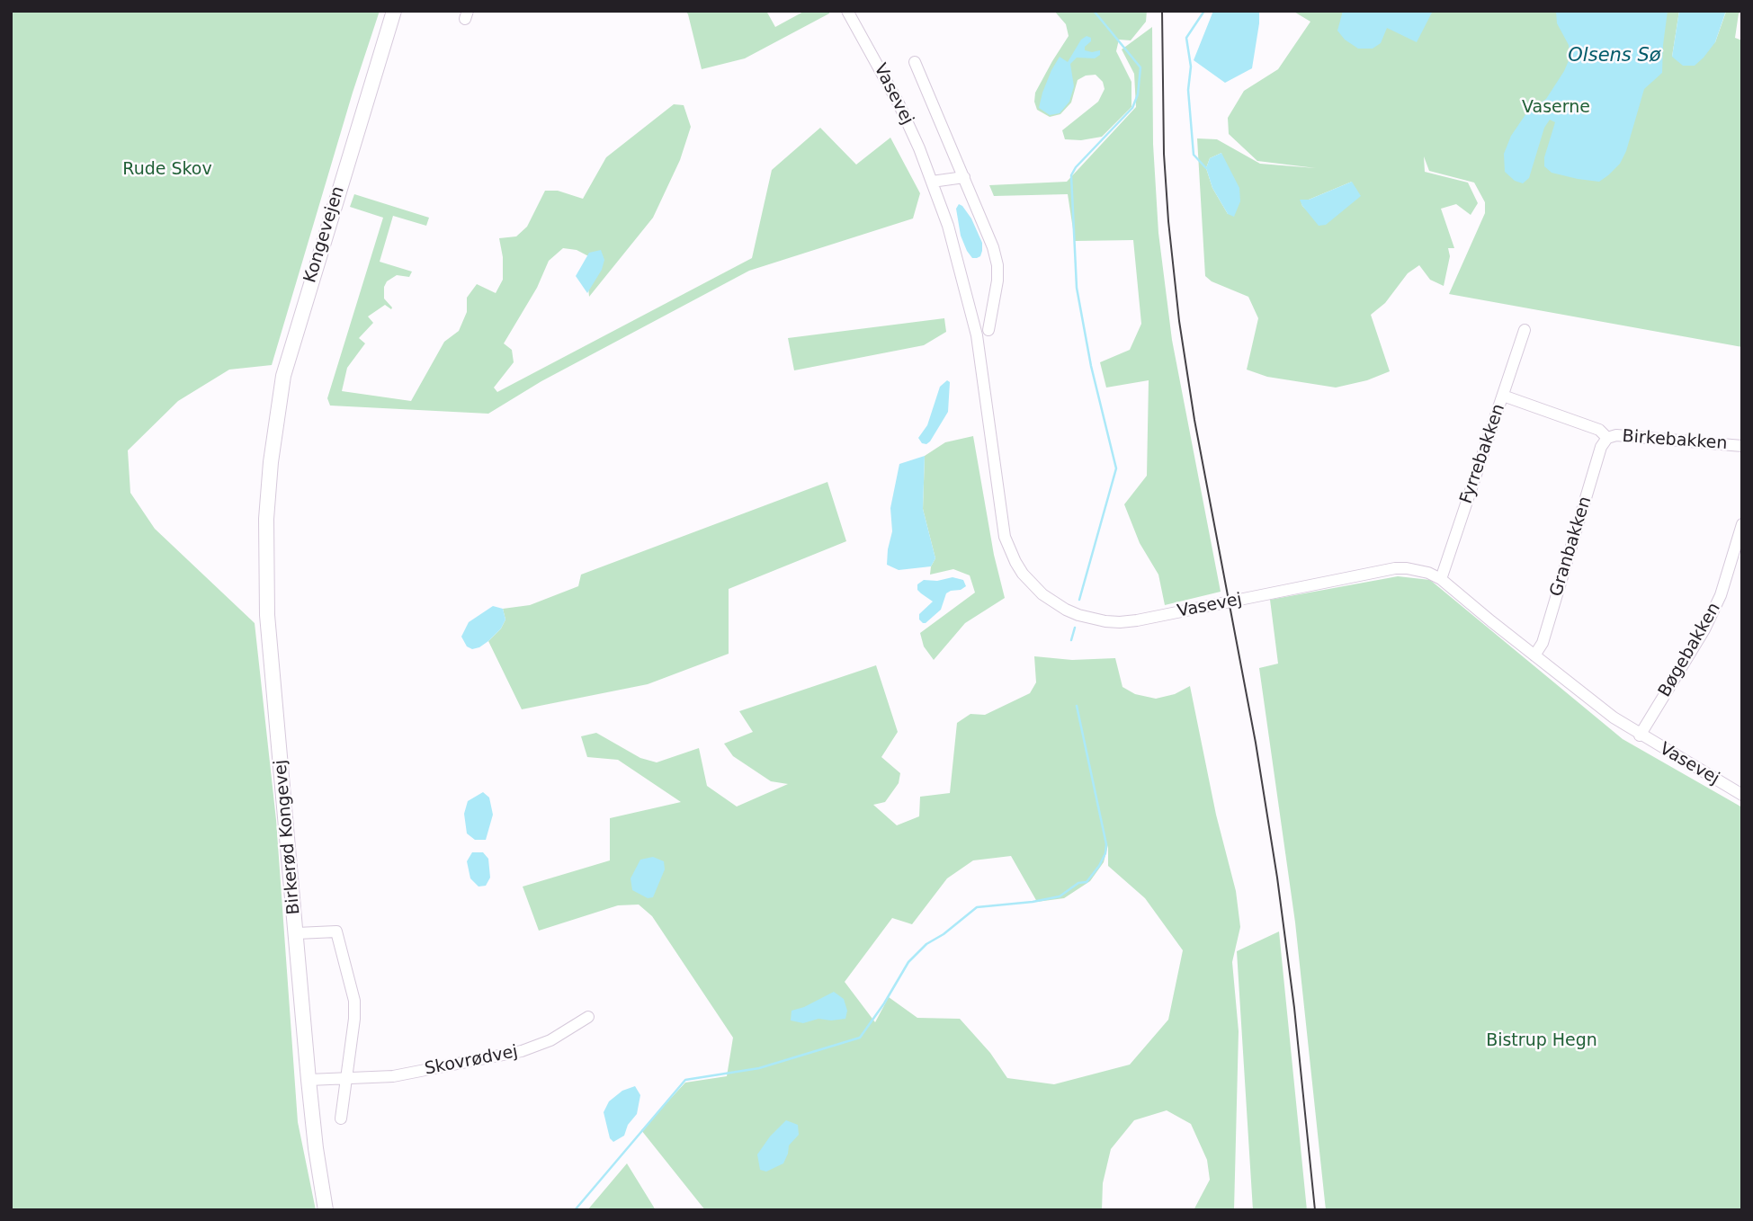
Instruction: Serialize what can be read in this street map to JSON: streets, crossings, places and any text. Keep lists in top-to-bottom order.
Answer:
{
  "streets": {
    "main road": ["Kongevejen", "Birkerød Kongevej"],
    "street": [
      "Vasevej",
      "Birkebakken",
      "Fyrrebakken",
      "Granbakken",
      "Bøgebakken",
      "Skovrødvej"
    ]
  },
  "crossings": [
    ["Vasevej", "Fyrrebakken"],
    ["Vasevej", "Granbakken"],
    ["Vasevej", "Bøgebakken"],
    ["Kongevejen", "Birkerød Kongevej"],
    ["Birkebakken", "Fyrrebakken"],
    ["Birkebakken", "Granbakken"],
    ["Birkerød Kongevej", "Skovrødvej"]
  ],
  "water": ["Olsens Sø"],
  "parks": ["Vaserne", "Rude Skov", "Bistrup Hegn"]
}
